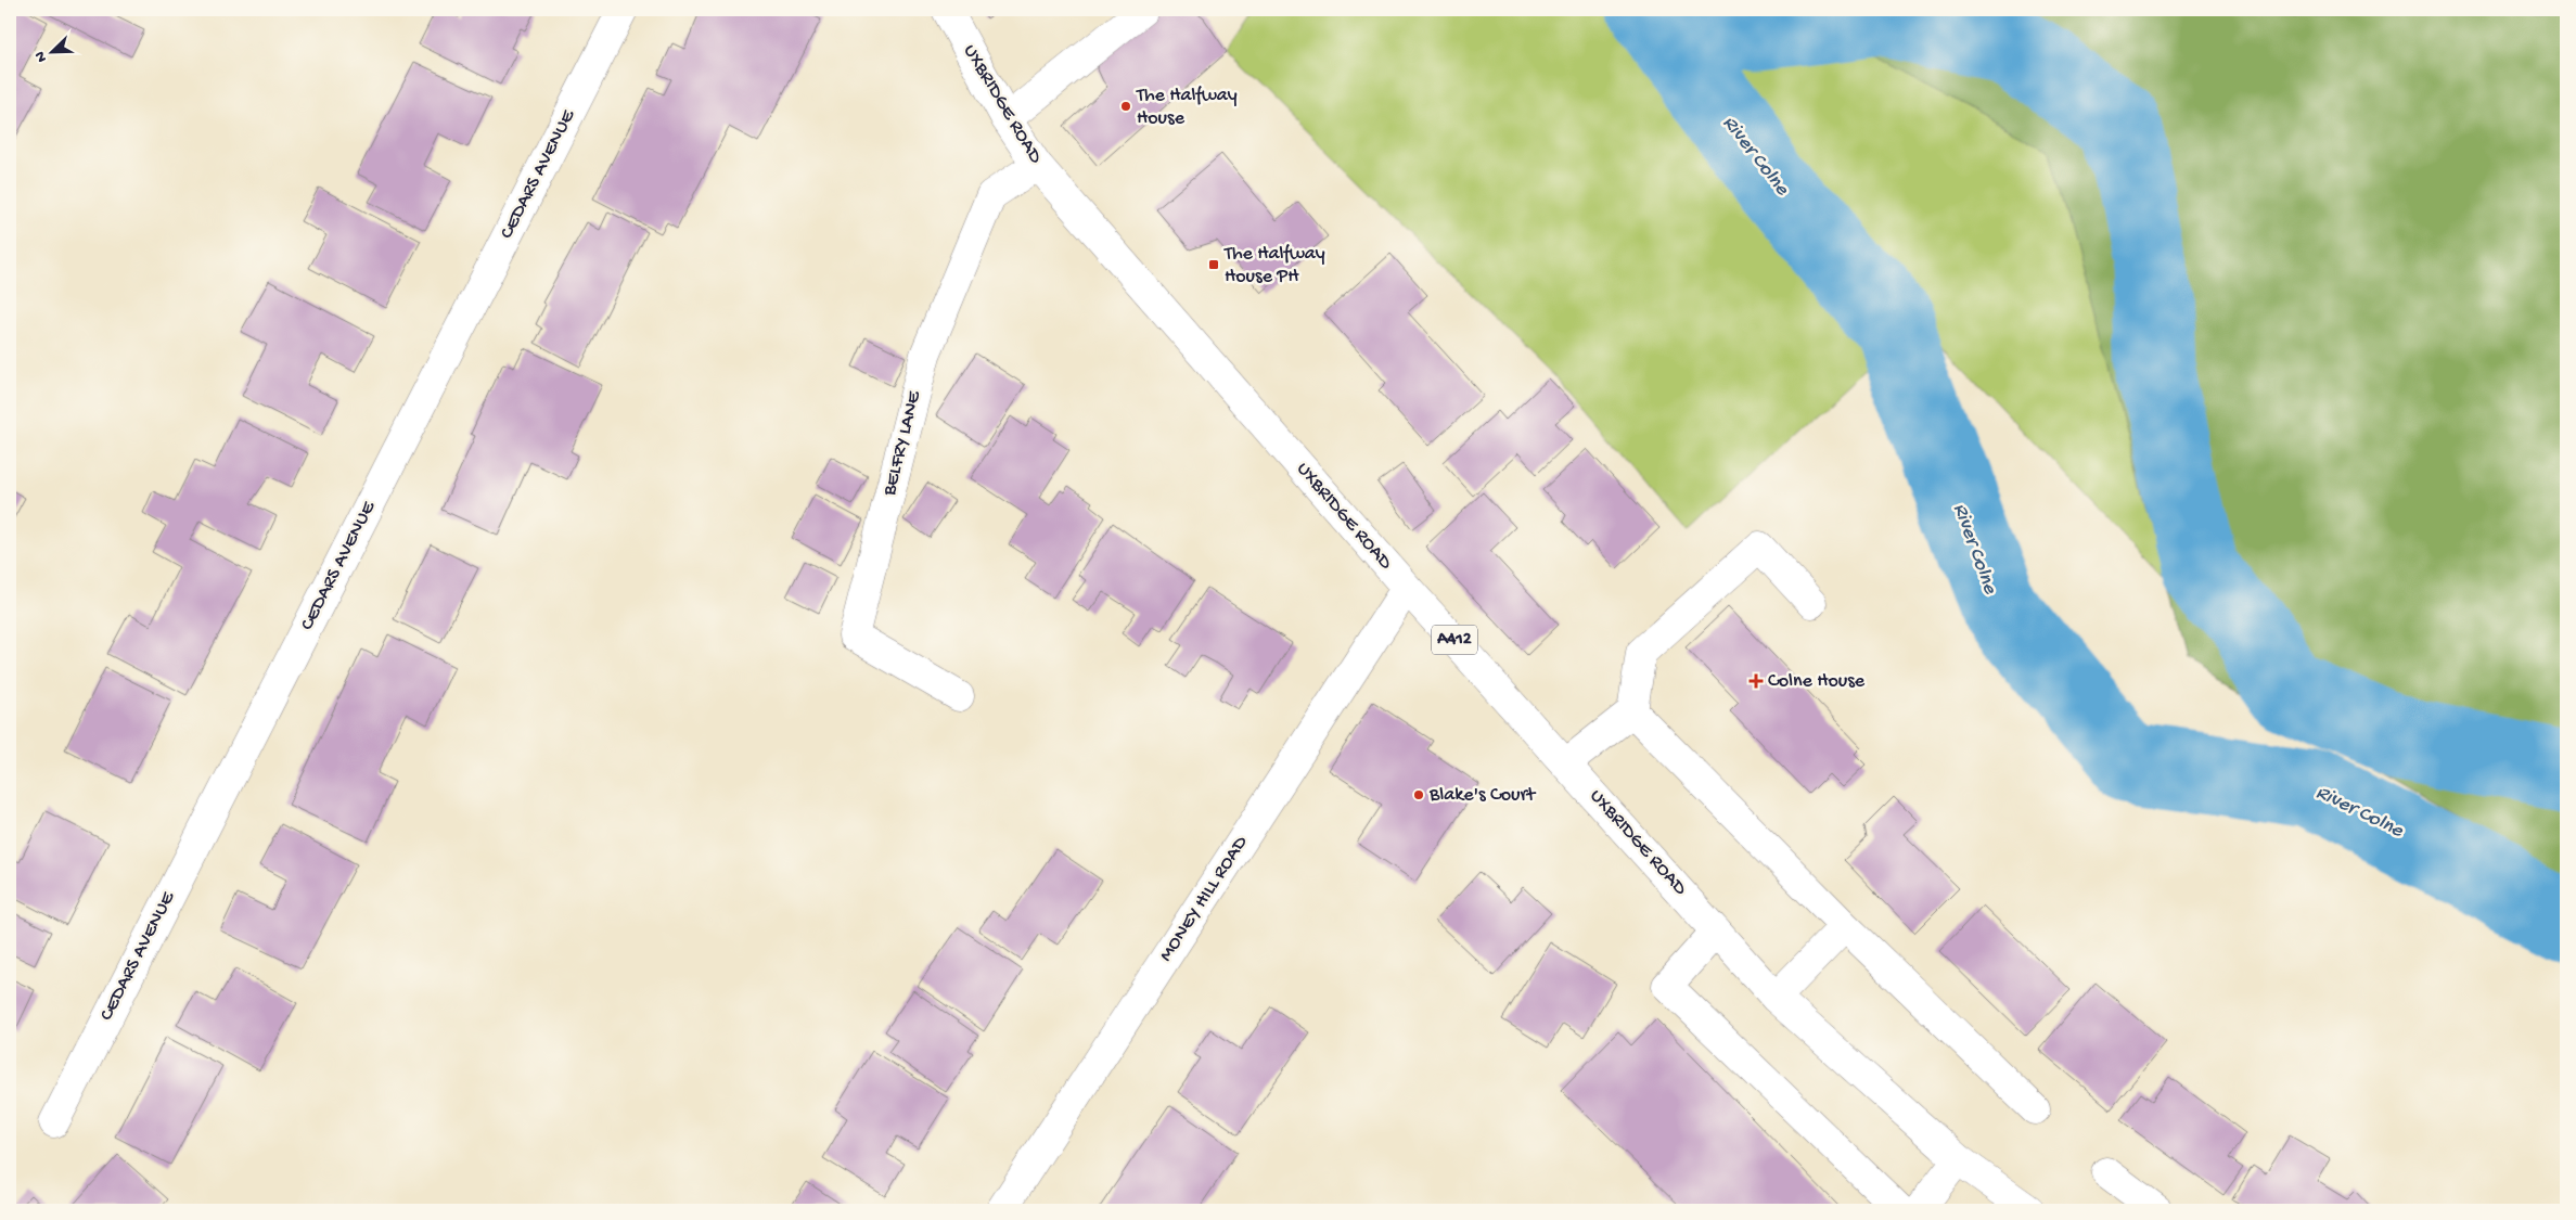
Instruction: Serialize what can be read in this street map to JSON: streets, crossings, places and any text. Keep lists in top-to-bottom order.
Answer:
{
  "streets": {
    "street": [
      "UXBRIDGE ROAD",
      "CEDARS AVENUE",
      "BELFRY LANE",
      "A412",
      "MONEY HILL ROAD"
    ]
  },
  "crossings": [
    ["UXBRIDGE ROAD", "BELFRY LANE"],
    ["UXBRIDGE ROAD", "MONEY HILL ROAD"]
  ],
  "water": ["River Colne"],
  "places": {
    "other": ["The Halfway House", "Blake's Court"],
    "transit": ["The Halfway House PH"],
    "health": ["Colne House"]
  },
  "north": "bottom left"
}
